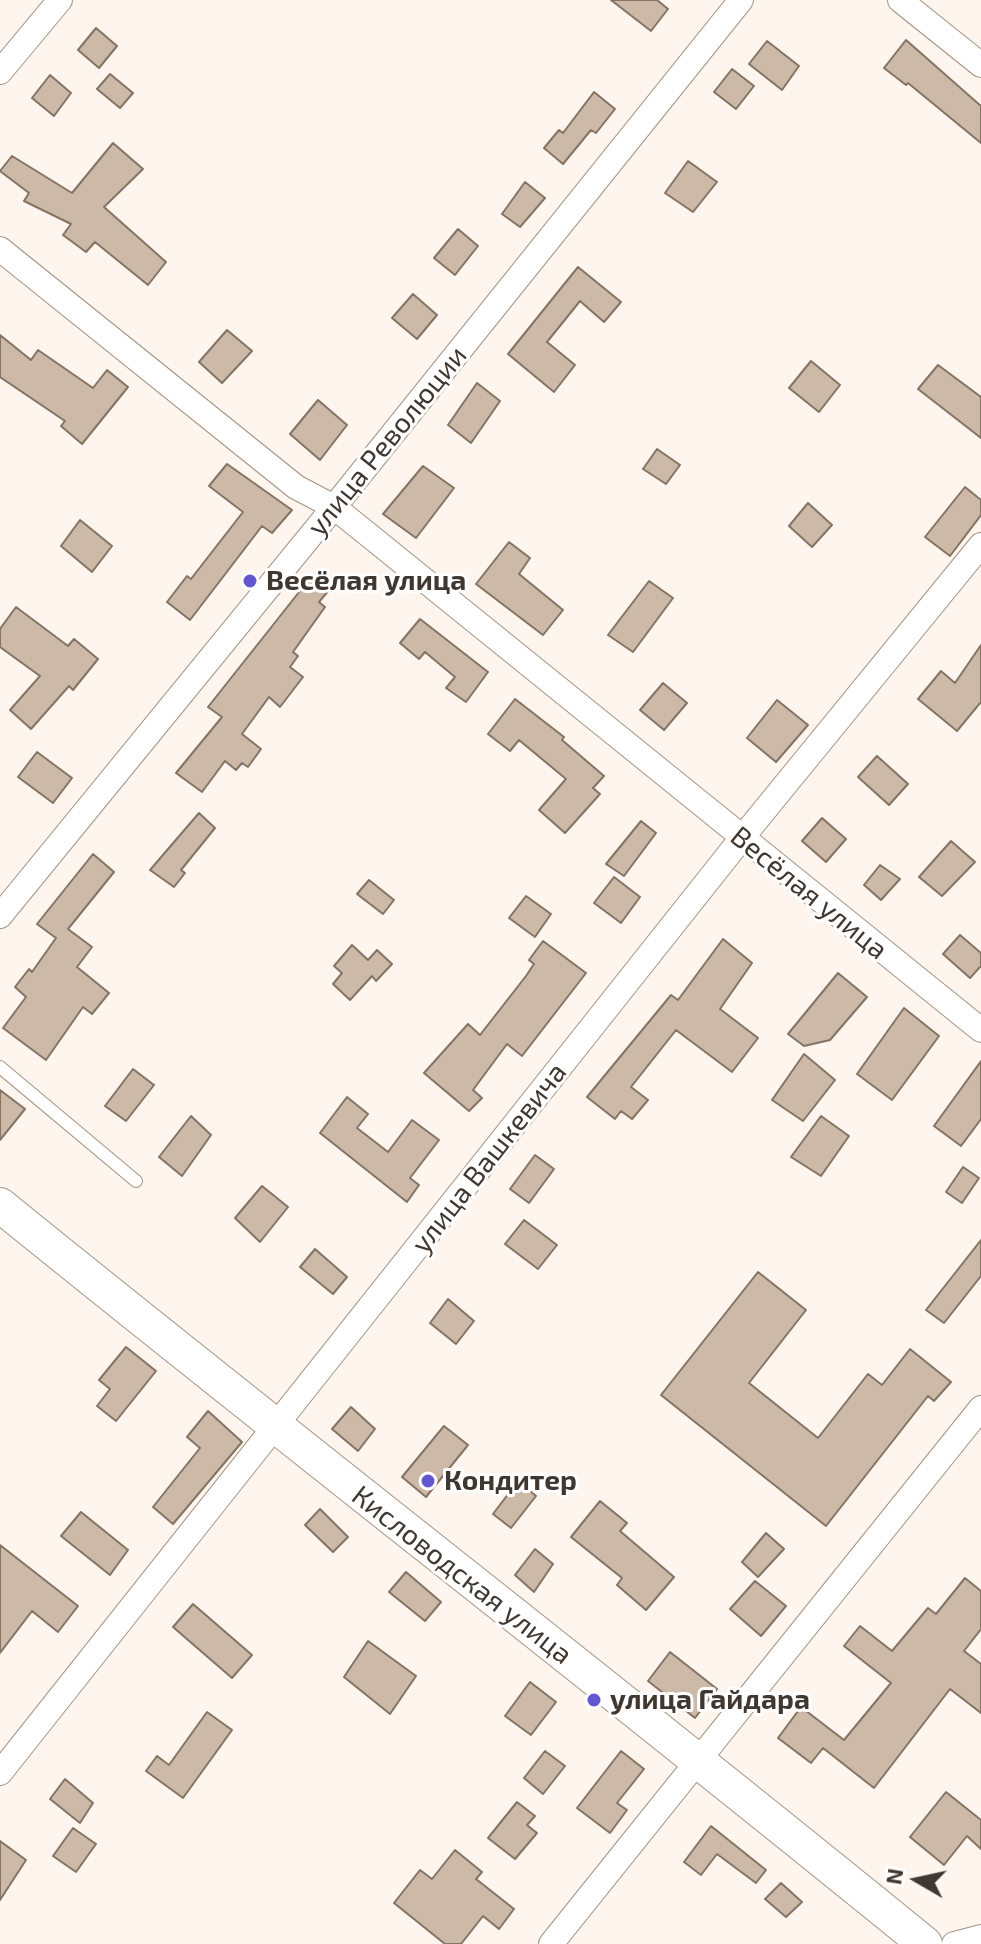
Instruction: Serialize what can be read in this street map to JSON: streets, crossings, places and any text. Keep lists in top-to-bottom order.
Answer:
{
  "streets": {
    "main road": ["Кисловодская улица"],
    "street": ["улица Революции", "Весёлая улица", "улица Вашкевича"]
  },
  "crossings": [
    ["улица Революции", "Весёлая улица"],
    ["Весёлая улица", "улица Вашкевича"],
    ["улица Вашкевича", "Кисловодская улица"]
  ],
  "places": ["Весёлая улица", "Кондитер", "улица Гайдара"],
  "north": "left"
}
